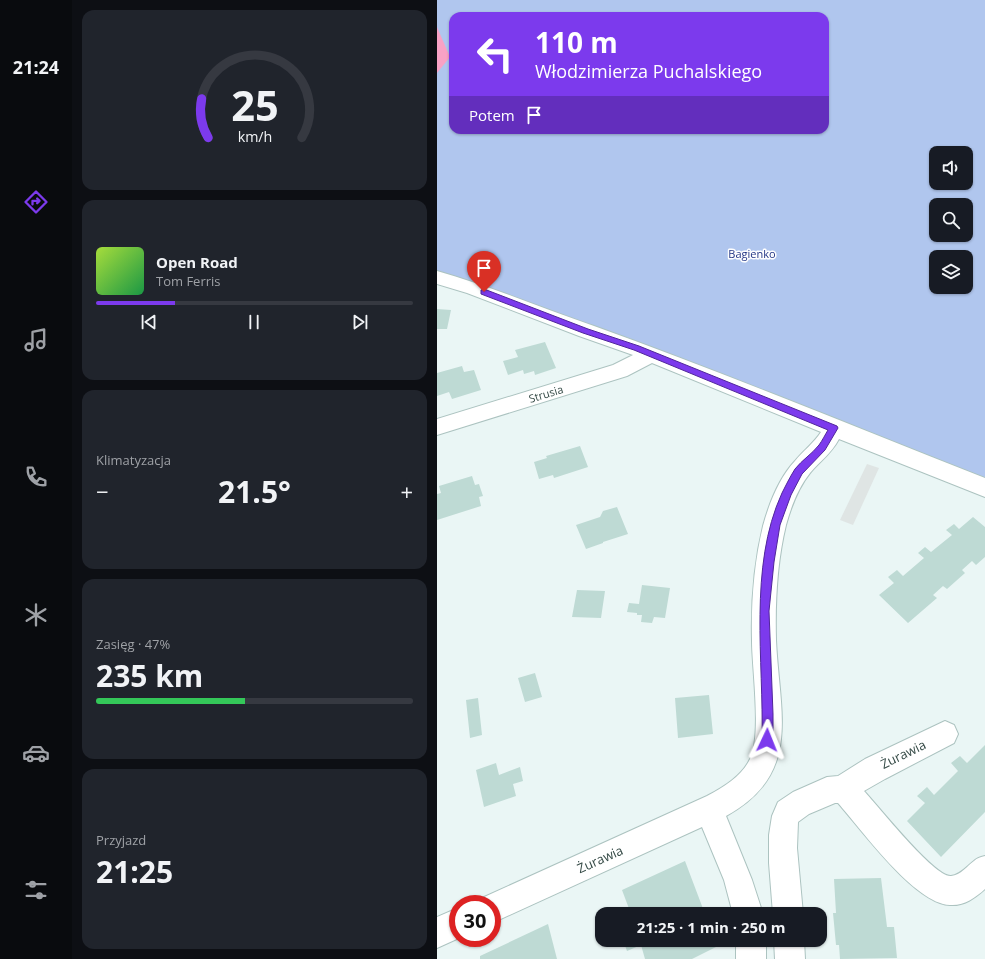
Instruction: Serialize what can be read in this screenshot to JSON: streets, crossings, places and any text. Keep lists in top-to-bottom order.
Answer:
{
  "streets": {
    "street": ["Strusia", "Żurawia"]
  },
  "parks": ["Bagienko"],
  "page": {
    "tabs": "21:24",
    "turn": ["110 m", "Włodzimierza Puchalskiego"],
    "then": "Potem",
    "song": ["Open Road", "Tom Ferris"],
    "tile": [
      "Klimatyzacja",
      ["Zasięg · 47%", "235 km"],
      ["Przyjazd", "21:25"]
    ],
    "heat": ["−", "21.5°", "+"],
    "limit": "30",
    "trip": "21:25 · 1 min · 250 m",
    "gauge": ["25", "km/h"]
  }
}
